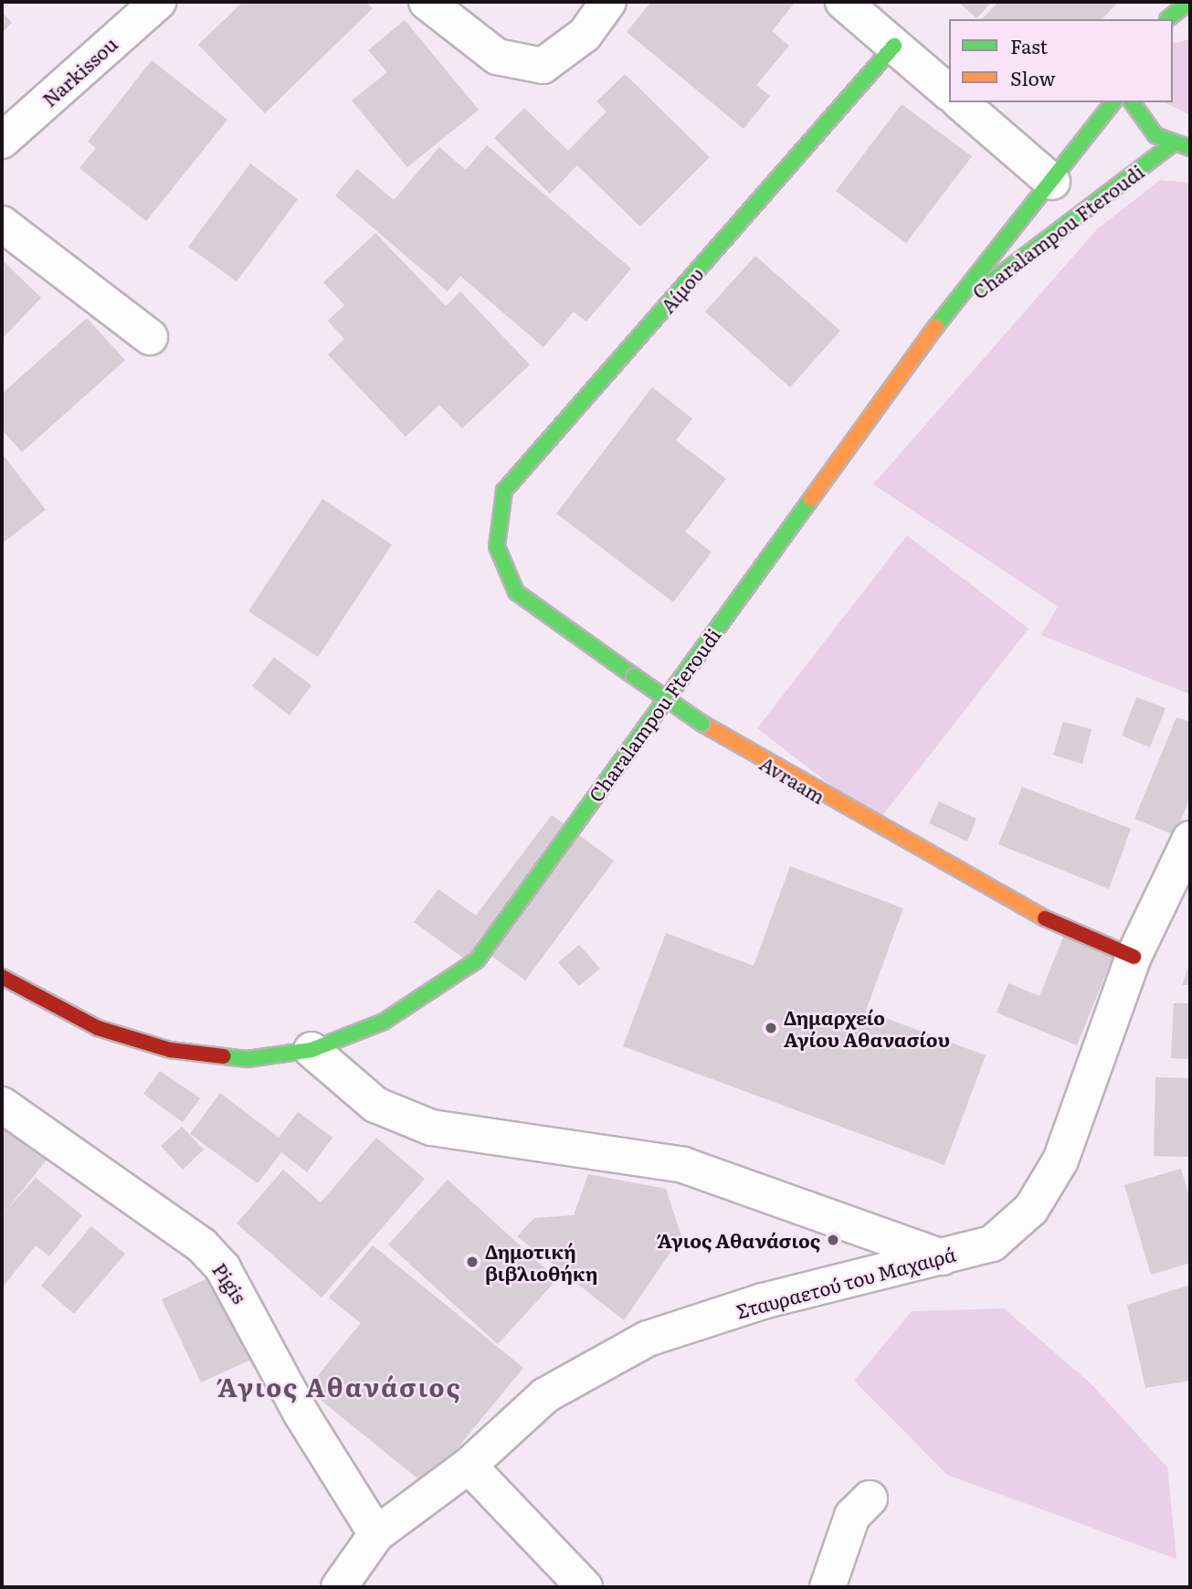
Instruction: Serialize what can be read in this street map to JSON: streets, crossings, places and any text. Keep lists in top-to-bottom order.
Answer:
{
  "streets": {
    "street": [
      "Narkissou",
      "Charalampou Fteroudi",
      "Αίμου",
      "Avraam",
      "Σταυραετού του Μαχαιρά",
      "Pigis"
    ]
  },
  "crossings": [
    ["Αίμου", "Avraam"],
    ["Avraam", "Σταυραετού του Μαχαιρά"],
    ["Σταυραετού του Μαχαιρά", "Pigis"]
  ],
  "districts": ["Άγιος Αθανάσιος"],
  "places": ["Δημαρχείο Αγίου Αθανασίου", "Άγιος Αθανάσιος", "Δημοτική βιβλιοθήκη"],
  "legend": ["Fast", "Slow"]
}
